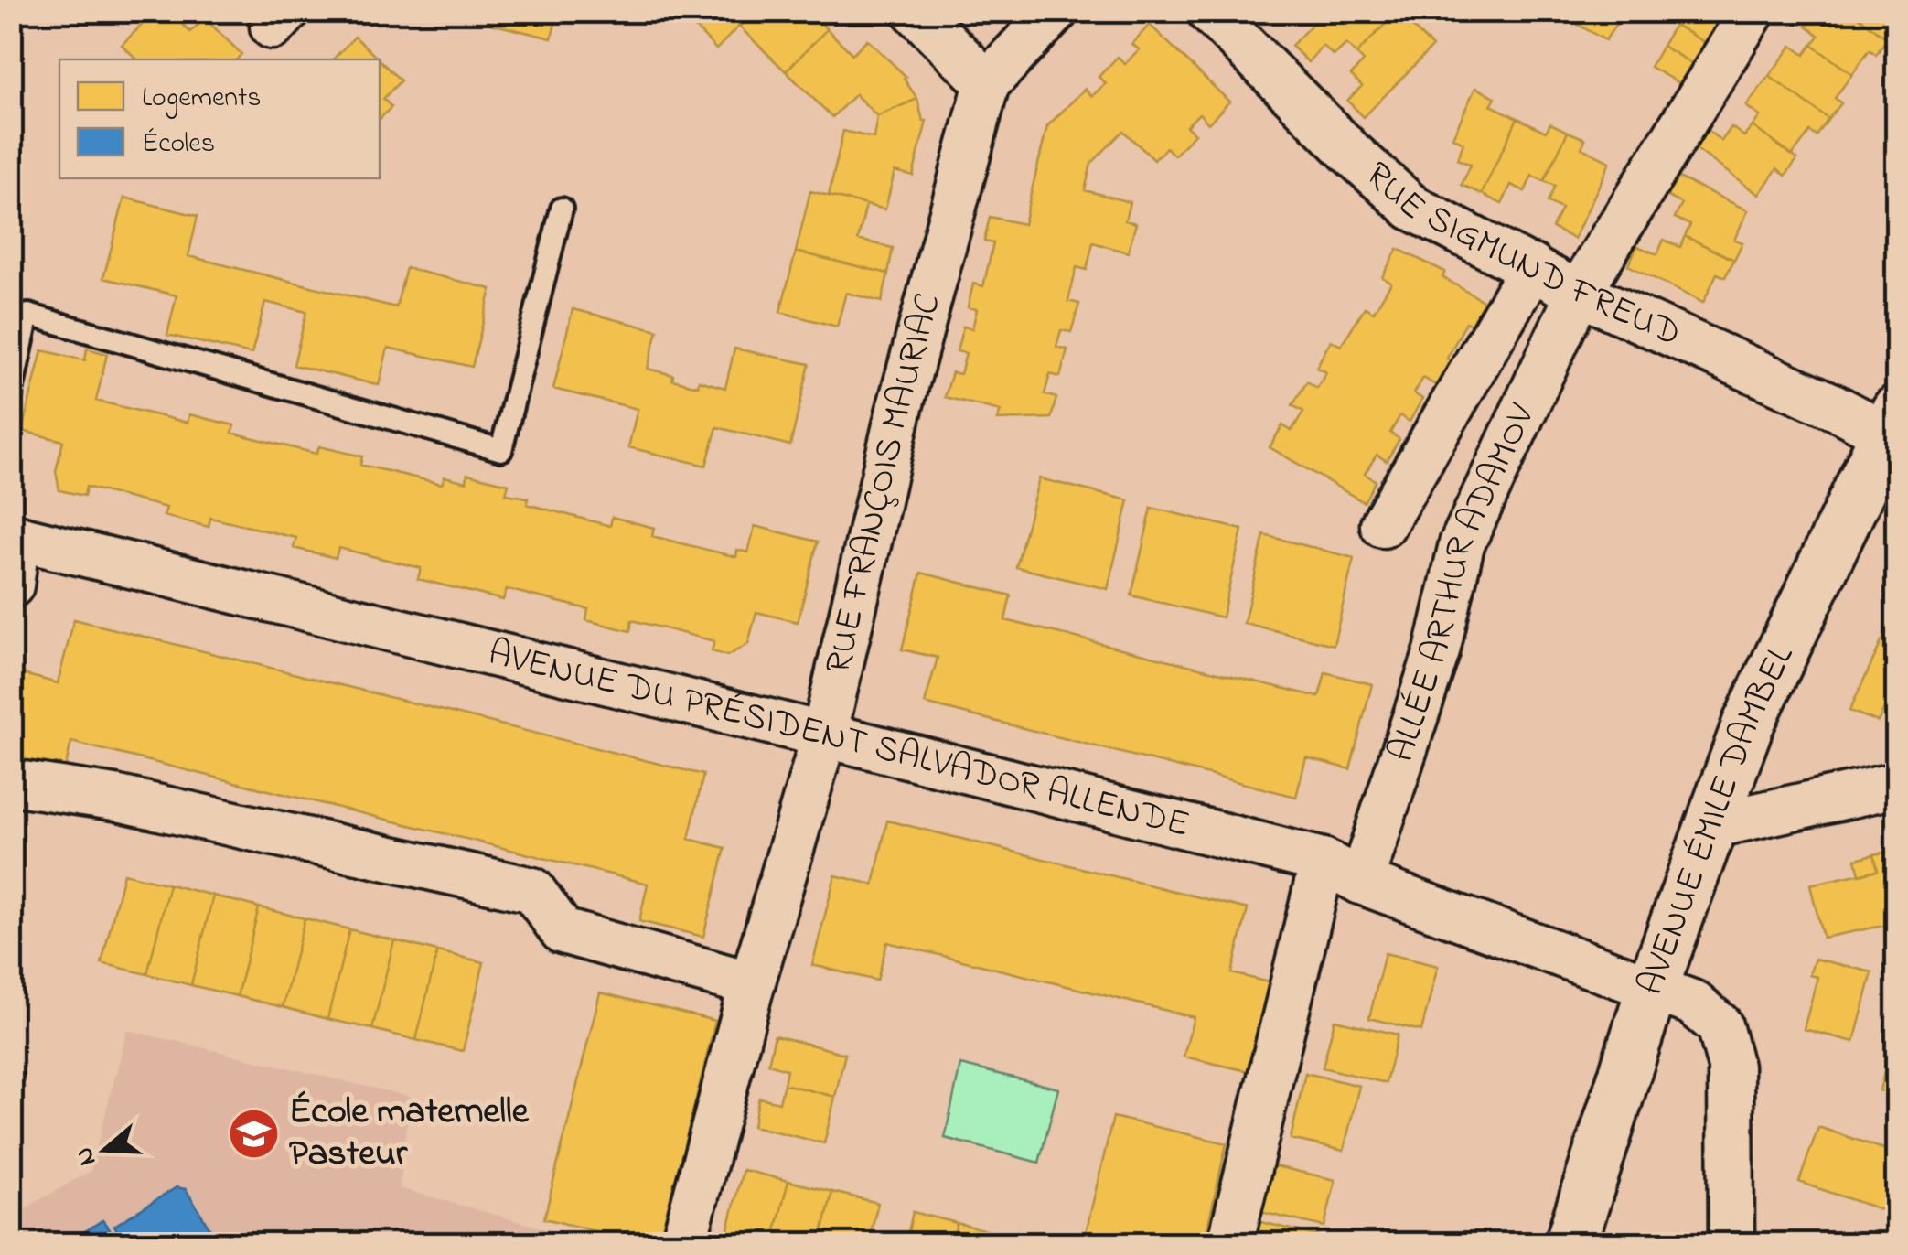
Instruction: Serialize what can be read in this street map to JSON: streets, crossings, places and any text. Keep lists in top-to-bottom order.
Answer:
{
  "streets": {
    "street": [
      "RUE SIGMUND FREUD",
      "RUE FRANÇOIS MAURIAC",
      "ALLÉE ARTHUR ADAMOV",
      "AVENUE DU PRÉSIDENT SALVADOR ALLENDE",
      "AVENUE ÉMILE DAMBEL"
    ]
  },
  "crossings": [
    ["RUE SIGMUND FREUD", "ALLÉE ARTHUR ADAMOV"],
    ["RUE SIGMUND FREUD", "AVENUE ÉMILE DAMBEL"],
    ["RUE FRANÇOIS MAURIAC", "AVENUE DU PRÉSIDENT SALVADOR ALLENDE"],
    ["ALLÉE ARTHUR ADAMOV", "AVENUE DU PRÉSIDENT SALVADOR ALLENDE"],
    ["AVENUE DU PRÉSIDENT SALVADOR ALLENDE", "AVENUE ÉMILE DAMBEL"]
  ],
  "places": {
    "school or university": ["École maternelle Pasteur"]
  },
  "legend": ["Logements", "Écoles"],
  "north": "left"
}
